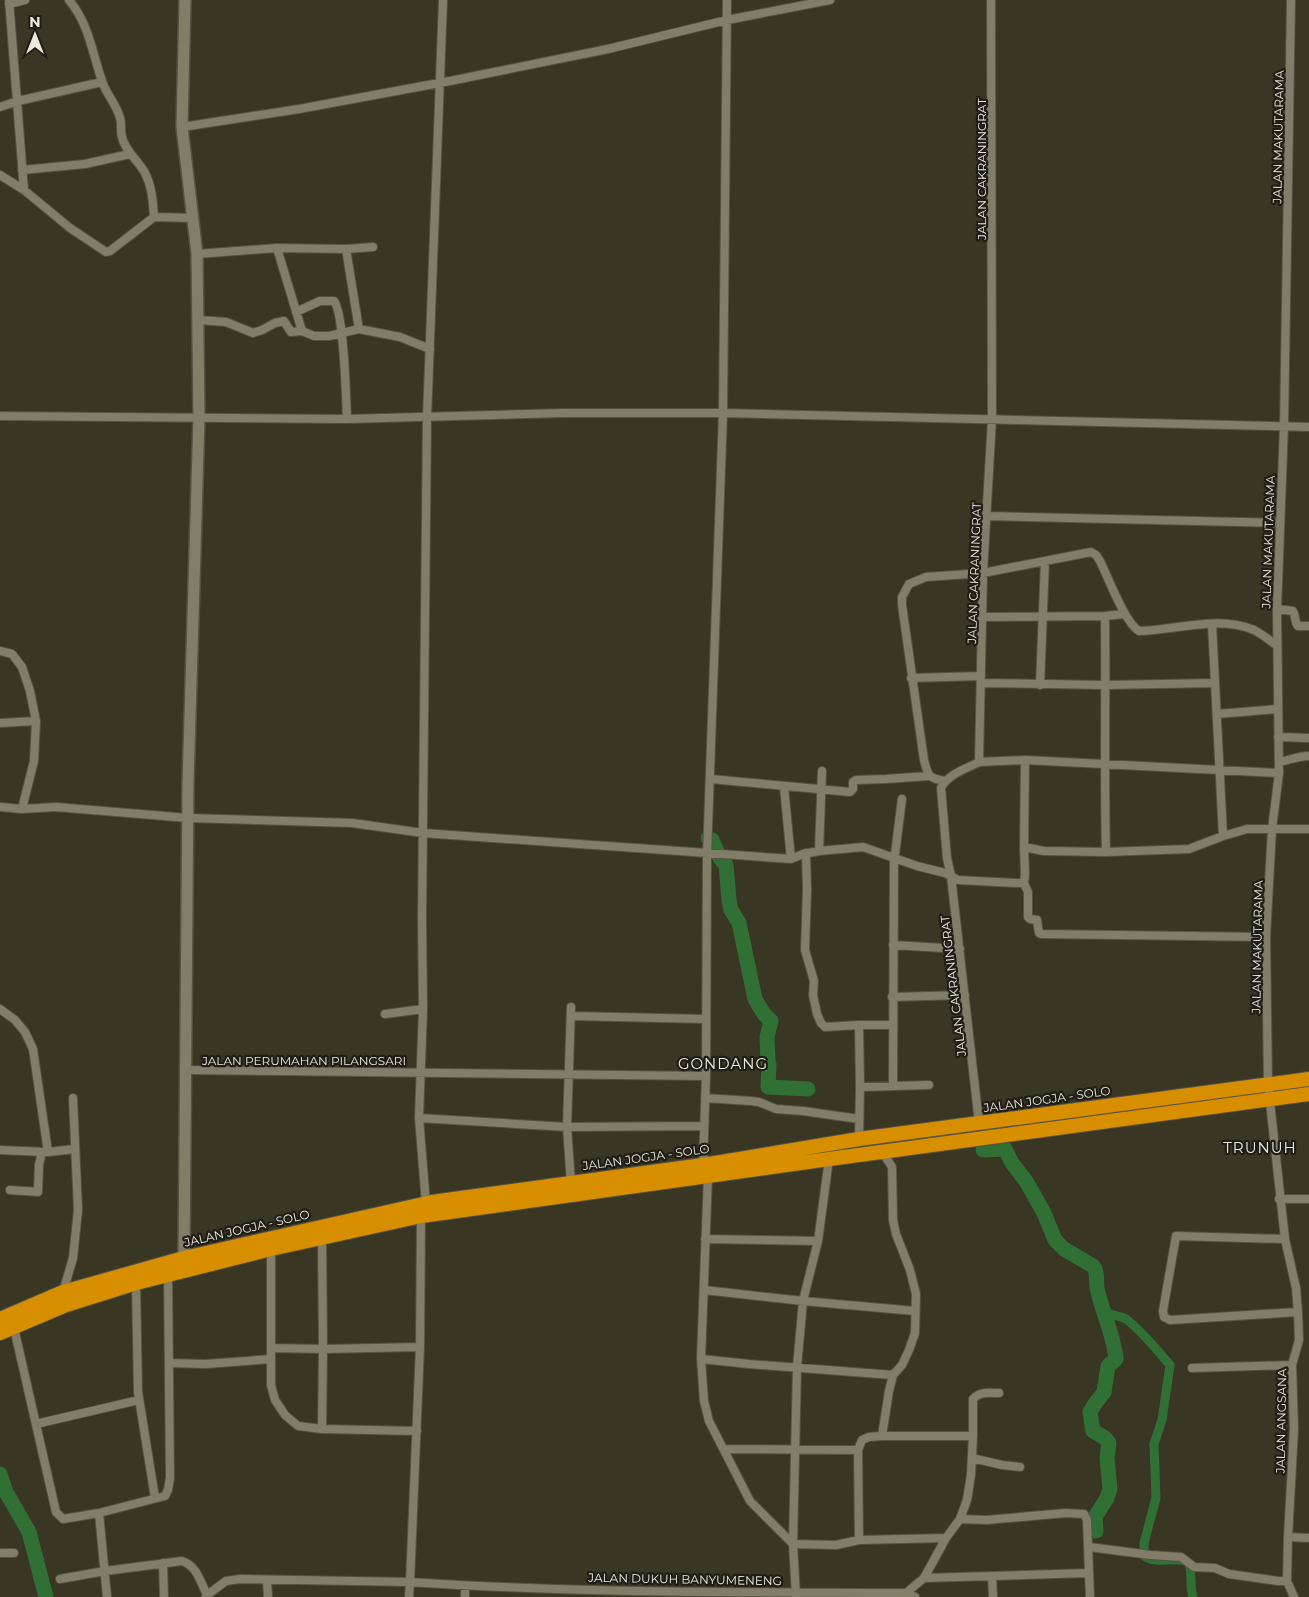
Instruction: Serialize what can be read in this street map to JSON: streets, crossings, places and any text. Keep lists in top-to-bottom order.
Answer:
{
  "streets": {
    "highway": ["JALAN JOGJA - SOLO"],
    "street": [
      "JALAN MAKUTARAMA",
      "JALAN CAKRANINGRAT",
      "JALAN PERUMAHAN PILANGSARI",
      "JALAN ANGSANA",
      "JALAN DUKUH BANYUMENENG"
    ]
  },
  "crossings": [
    ["JALAN MAKUTARAMA", "JALAN JOGJA - SOLO"],
    ["JALAN MAKUTARAMA", "JALAN ANGSANA"],
    ["JALAN CAKRANINGRAT", "JALAN JOGJA - SOLO"],
    ["JALAN JOGJA - SOLO", "JALAN ANGSANA"]
  ],
  "districts": ["GONDANG", "TRUNUH"],
  "north": "top"
}
